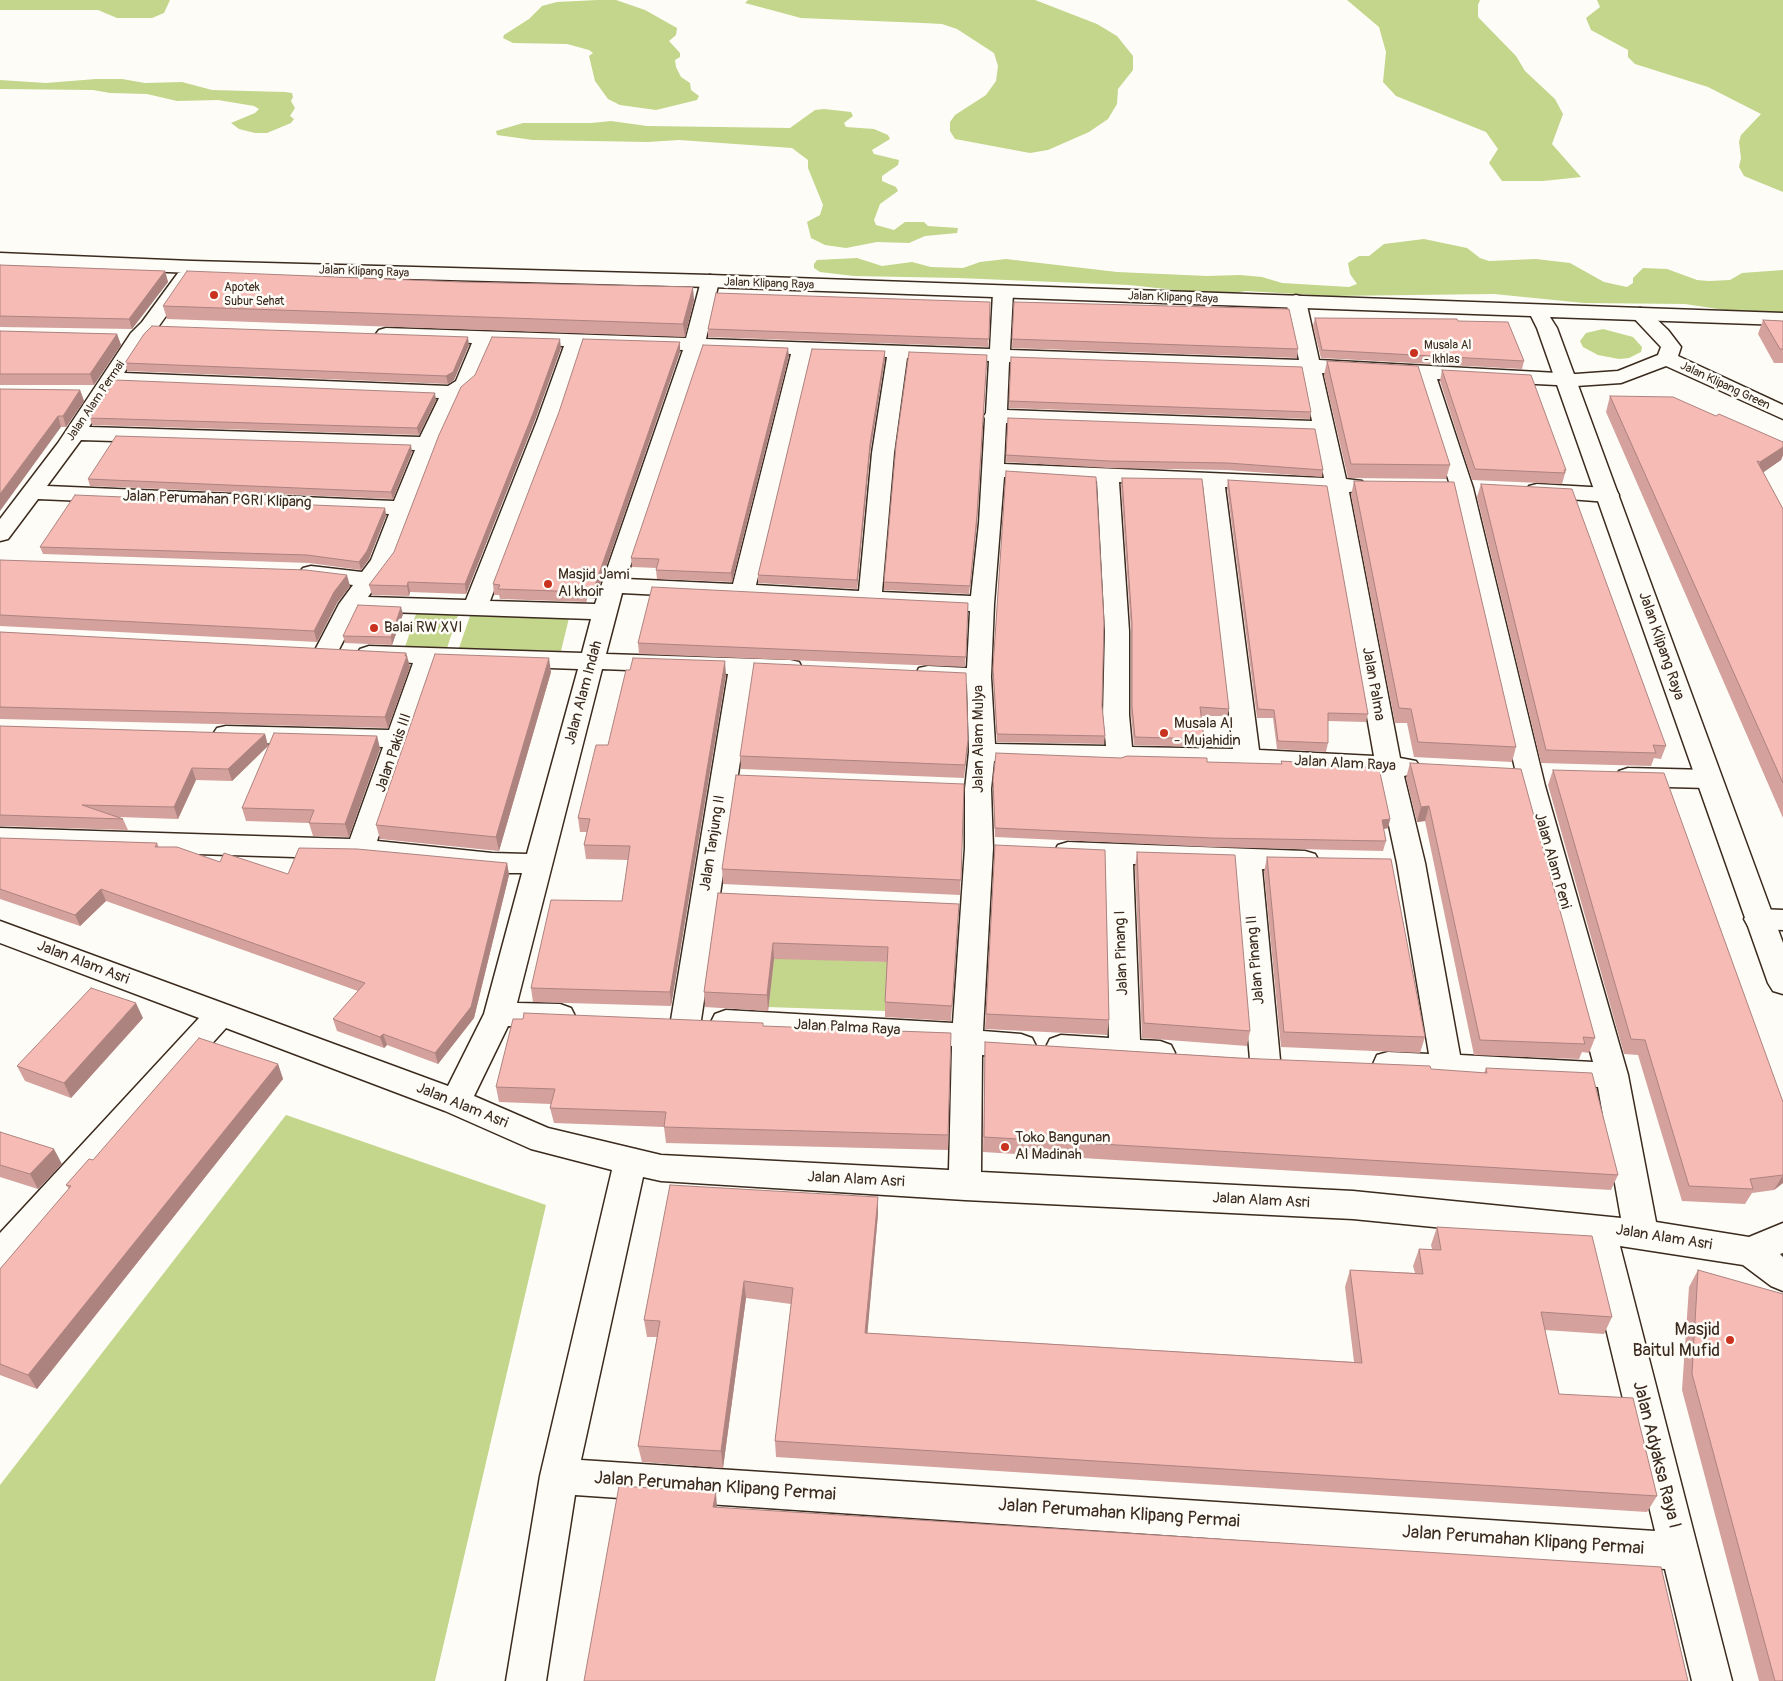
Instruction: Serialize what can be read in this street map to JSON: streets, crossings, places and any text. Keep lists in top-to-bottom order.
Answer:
{
  "streets": {
    "street": [
      "Jalan Klipang Raya",
      "Jalan Klipang Green",
      "Jalan Alam Permai",
      "Jalan Perumahan PGRI Klipang",
      "Jalan Palma",
      "Jalan Alam Indah",
      "Jalan Alam Mulya",
      "Jalan Pakis III",
      "Jalan Alam Raya",
      "Jalan Tanjung II",
      "Jalan Alam Peni",
      "Jalan Pinang I",
      "Jalan Pinang II",
      "Jalan Alam Asri",
      "Jalan Palma Raya",
      "Jalan Adyaksa Raya I",
      "Jalan Perumahan Klipang Permai"
    ]
  },
  "crossings": [
    ["Jalan Klipang Raya", "Jalan Klipang Green"],
    ["Jalan Klipang Raya", "Jalan Alam Permai"],
    ["Jalan Klipang Raya", "Jalan Palma"],
    ["Jalan Klipang Raya", "Jalan Alam Indah"],
    ["Jalan Klipang Raya", "Jalan Alam Mulya"],
    ["Jalan Klipang Green", "Jalan Palma"],
    ["Jalan Klipang Green", "Jalan Alam Indah"],
    ["Jalan Klipang Green", "Jalan Alam Mulya"],
    ["Jalan Klipang Green", "Jalan Alam Peni"],
    ["Jalan Alam Permai", "Jalan Perumahan PGRI Klipang"],
    ["Jalan Palma", "Jalan Alam Raya"],
    ["Jalan Alam Indah", "Jalan Alam Asri"],
    ["Jalan Alam Mulya", "Jalan Alam Raya"],
    ["Jalan Alam Mulya", "Jalan Alam Asri"],
    ["Jalan Alam Mulya", "Jalan Palma Raya"],
    ["Jalan Tanjung II", "Jalan Palma Raya"],
    ["Jalan Alam Peni", "Jalan Alam Asri"],
    ["Jalan Pinang I", "Jalan Palma Raya"],
    ["Jalan Alam Asri", "Jalan Adyaksa Raya I"],
    ["Jalan Adyaksa Raya I", "Jalan Perumahan Klipang Permai"]
  ],
  "places": [
    "Apotek Subur Sehat",
    "Musala Al - Ikhlas",
    "Masjid Jami Al khoir",
    "Balai RW XVI",
    "Musala Al - Mujahidin",
    "Toko Bangunan Al Madinah",
    "Masjid Baitul Mufid"
  ]
}
